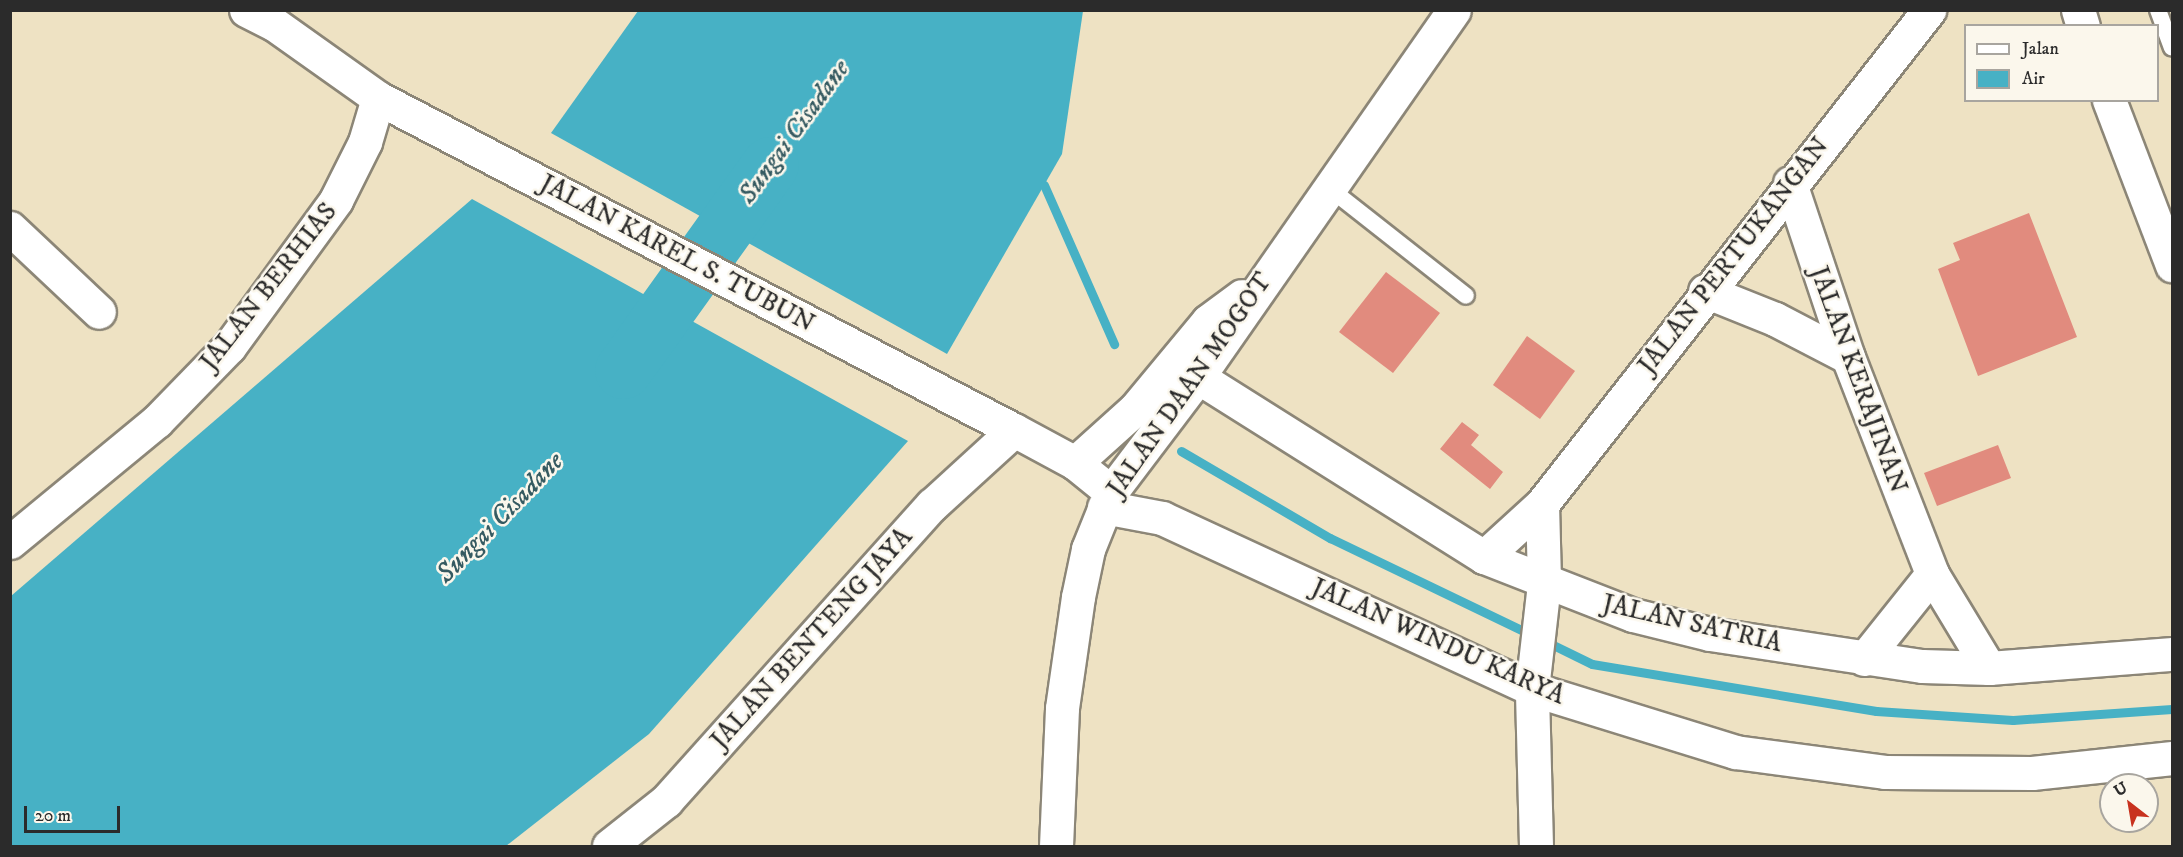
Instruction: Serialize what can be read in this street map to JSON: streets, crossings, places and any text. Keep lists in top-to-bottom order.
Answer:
{
  "streets": {
    "main road": [
      "JALAN KAREL S. TUBUN",
      "JALAN PERTUKANGAN",
      "JALAN BERHIAS",
      "JALAN KERAJINAN",
      "JALAN DAAN MOGOT",
      "JALAN SATRIA",
      "JALAN BENTENG JAYA",
      "JALAN WINDU KARYA"
    ]
  },
  "crossings": [
    ["JALAN KAREL S. TUBUN", "JALAN BERHIAS"],
    ["JALAN KAREL S. TUBUN", "JALAN DAAN MOGOT"],
    ["JALAN KAREL S. TUBUN", "JALAN BENTENG JAYA"],
    ["JALAN KAREL S. TUBUN", "JALAN WINDU KARYA"],
    ["JALAN PERTUKANGAN", "JALAN KERAJINAN"],
    ["JALAN PERTUKANGAN", "JALAN SATRIA"],
    ["JALAN KERAJINAN", "JALAN SATRIA"],
    ["JALAN DAAN MOGOT", "JALAN SATRIA"],
    ["JALAN DAAN MOGOT", "JALAN WINDU KARYA"]
  ],
  "water": ["Sungai Cisadane"],
  "legend": ["Jalan", "Air"],
  "scale_bar": "20 m",
  "north": "top left"
}
